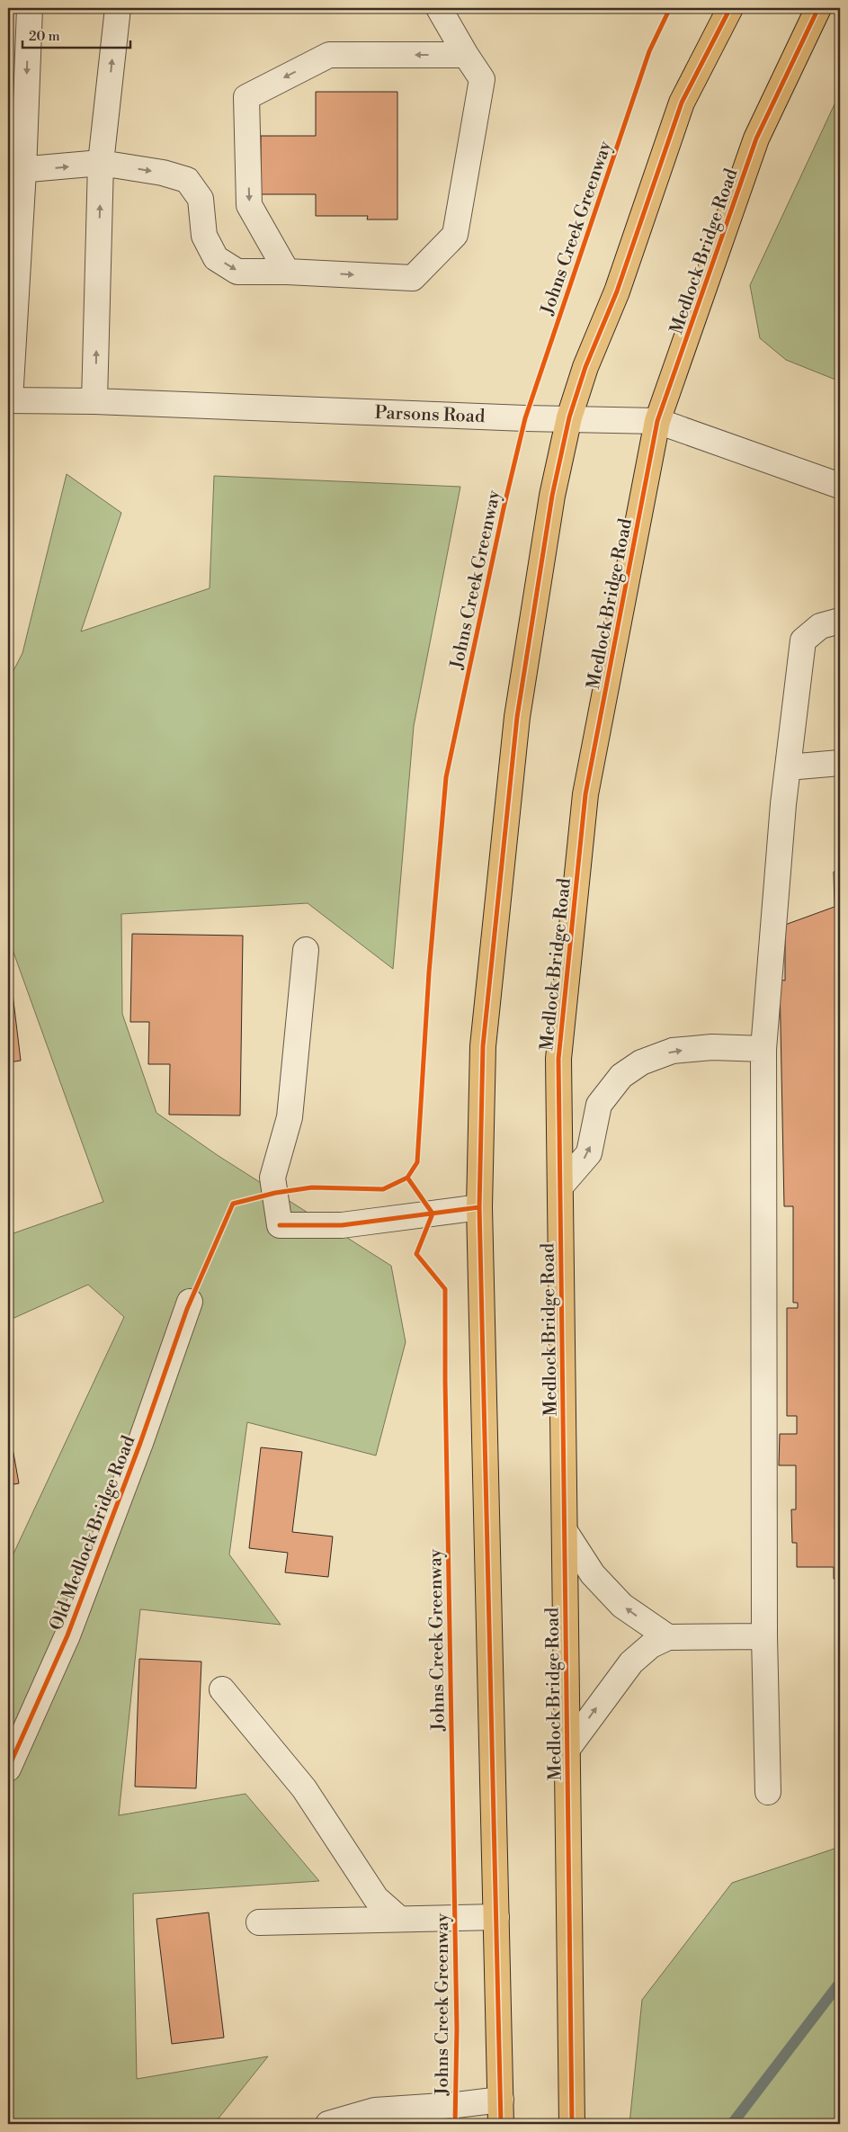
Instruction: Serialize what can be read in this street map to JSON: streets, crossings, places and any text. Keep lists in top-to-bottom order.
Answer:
{
  "streets": {
    "highway": ["Medlock Bridge Road"],
    "street": ["Parsons Road", "Old Medlock Bridge Road"],
    "cycle path": ["Johns Creek Greenway"]
  },
  "crossings": [
    ["Medlock Bridge Road", "Parsons Road"]
  ],
  "scale_bar": "20 m"
}
